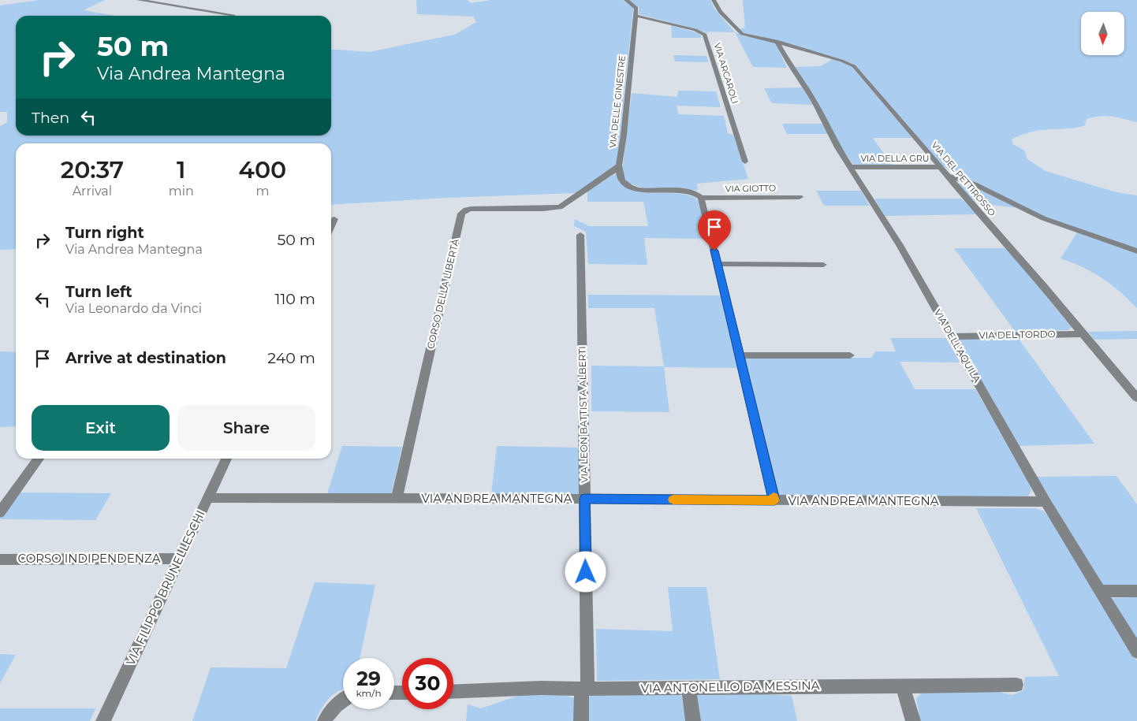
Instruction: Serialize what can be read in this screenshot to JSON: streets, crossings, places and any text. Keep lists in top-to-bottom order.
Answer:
{
  "streets": {
    "street": [
      "VIA ARCAROLI",
      "VIA DELLE GINESTRE",
      "VIA DELLA GRU",
      "VIA DEL PETTIROSSO",
      "VIA GIOTTO",
      "CORSO DELLA LIBERTÀ",
      "VIA DEL TORDO",
      "VIA DELL'AQUILA",
      "VIA LEON BATTISTA ALBERTI",
      "VIA ANDREA MANTEGNA",
      "CORSO INDIPENDENZA",
      "VIA FILIPPO BRUNELLESCHI",
      "VIA ANTONELLO DA MESSINA"
    ]
  },
  "crossings": [
    ["VIA ARCAROLI", "VIA DELLE GINESTRE"],
    ["VIA DELLE GINESTRE", "VIA GIOTTO"],
    ["VIA DELLE GINESTRE", "CORSO DELLA LIBERTÀ"],
    ["VIA DELLA GRU", "VIA DEL PETTIROSSO"],
    ["VIA DELLA GRU", "VIA DELL'AQUILA"],
    ["VIA DEL PETTIROSSO", "VIA DEL TORDO"],
    ["VIA DEL PETTIROSSO", "VIA DELL'AQUILA"],
    ["VIA GIOTTO", "CORSO DELLA LIBERTÀ"],
    ["CORSO DELLA LIBERTÀ", "VIA ANDREA MANTEGNA"],
    ["VIA DEL TORDO", "VIA DELL'AQUILA"],
    ["VIA DELL'AQUILA", "VIA ANDREA MANTEGNA"],
    ["VIA LEON BATTISTA ALBERTI", "VIA ANDREA MANTEGNA"],
    ["VIA LEON BATTISTA ALBERTI", "VIA ANTONELLO DA MESSINA"],
    ["VIA ANDREA MANTEGNA", "VIA FILIPPO BRUNELLESCHI"],
    ["CORSO INDIPENDENZA", "VIA FILIPPO BRUNELLESCHI"]
  ],
  "north": "bottom",
  "page": {
    "turn": ["50 m", "Via Andrea Mantegna"],
    "then": "Then",
    "eta": [
      "20:37",
      "Arrival",
      "1",
      "min",
      "400",
      "m"
    ],
    "list": [
      {
        "name": "Turn right",
        "note": "Via Andrea Mantegna",
        "value": "50 m"
      },
      {
        "name": "Turn left",
        "note": "Via Leonardo da Vinci",
        "value": "110 m"
      },
      {
        "name": "Arrive at destination",
        "value": "240 m"
      }
    ],
    "buttons": ["Exit", "Share"],
    "speed": "29 km/h",
    "limit": "30"
  }
}
